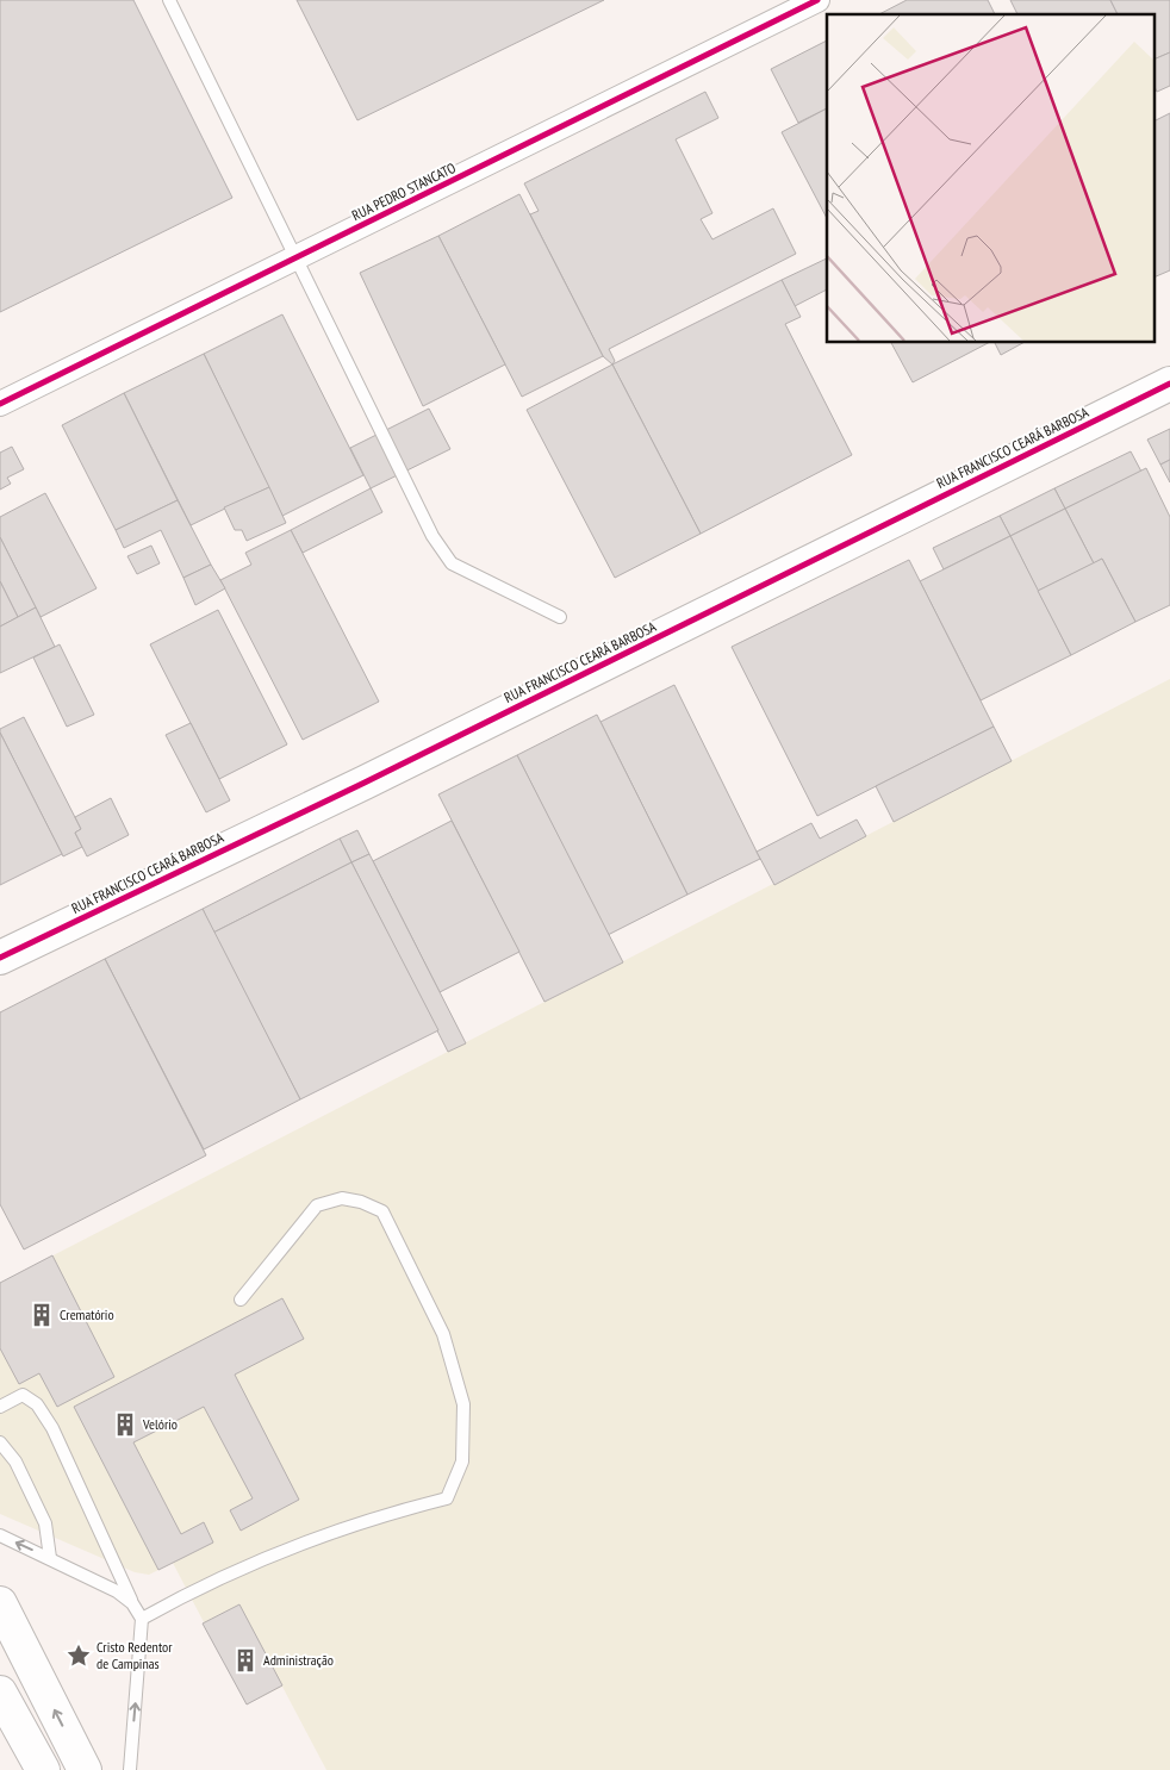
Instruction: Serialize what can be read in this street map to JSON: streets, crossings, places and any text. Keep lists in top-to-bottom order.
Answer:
{
  "streets": {
    "street": ["RUA PEDRO STANCATO", "RUA FRANCISCO CEARÁ BARBOSA"]
  },
  "places": {
    "building": ["Crematório", "Velório", "Administração"],
    "place": ["Cristo Redentor de Campinas"]
  }
}
